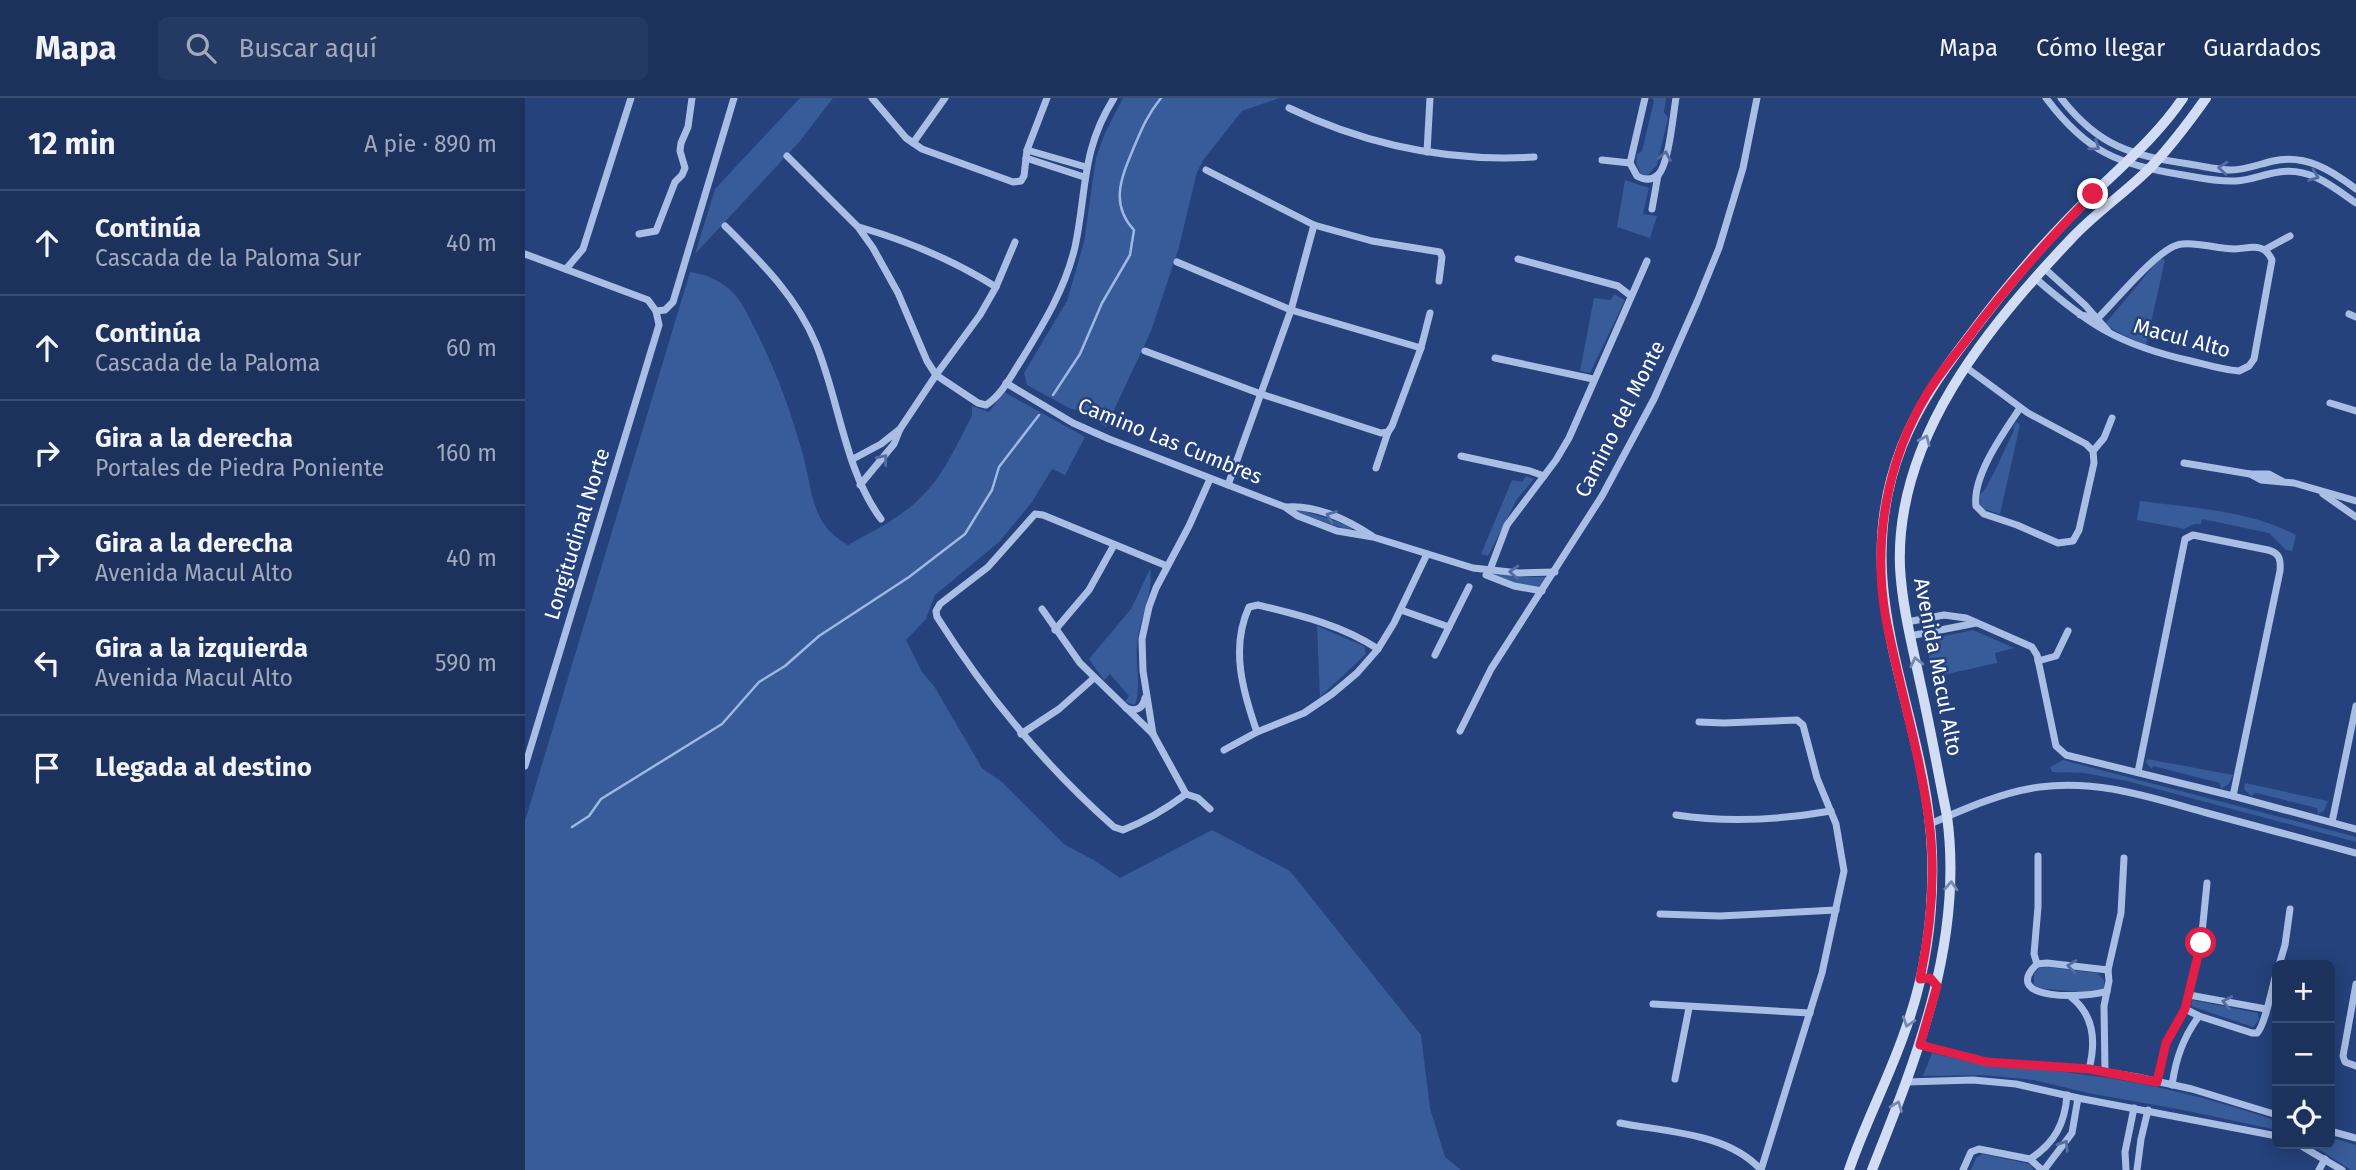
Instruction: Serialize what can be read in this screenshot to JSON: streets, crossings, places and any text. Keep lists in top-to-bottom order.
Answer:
{
  "streets": {
    "street": [
      "Macul Alto",
      "Camino del Monte",
      "Camino Las Cumbres",
      "Longitudinal Norte",
      "Avenida Macul Alto"
    ]
  },
  "crossings": [
    ["Macul Alto", "Avenida Macul Alto"],
    ["Camino del Monte", "Camino Las Cumbres"]
  ],
  "page": {
    "header": "Mapa",
    "search": "Buscar aquí",
    "nav": ["Mapa", "Cómo llegar", "Guardados"],
    "heading": ["12 min", "A pie · 890 m"],
    "list": [
      ["Continúa", "Cascada de la Paloma Sur", "40 m"],
      ["Continúa", "Cascada de la Paloma", "60 m"],
      ["Gira a la derecha", "Portales de Piedra Poniente", "160 m"],
      ["Gira a la derecha", "Avenida Macul Alto", "40 m"],
      ["Gira a la izquierda", "Avenida Macul Alto", "590 m"],
      "Llegada al destino"
    ],
    "map_buttons": ["+", "−"]
  }
}
